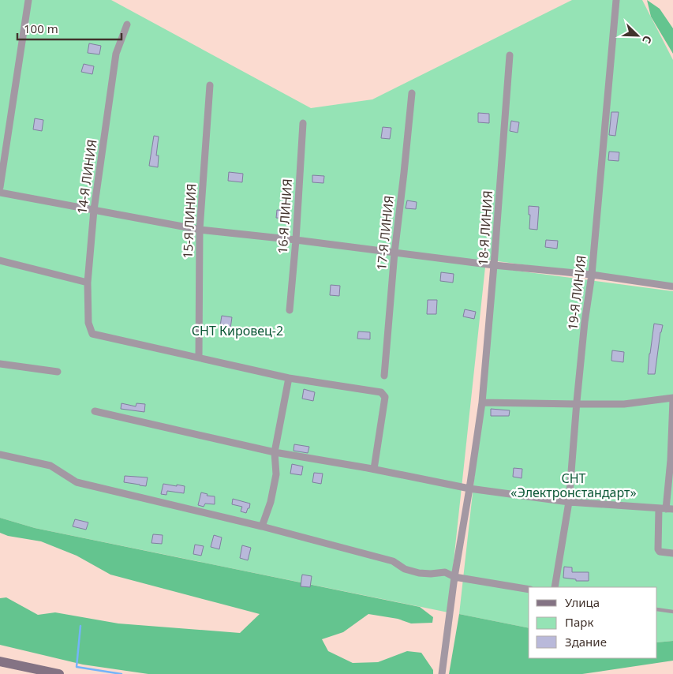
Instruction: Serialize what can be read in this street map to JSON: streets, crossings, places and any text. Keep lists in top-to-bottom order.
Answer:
{
  "streets": {
    "street": [
      "14-Я ЛИНИЯ",
      "16-Я ЛИНИЯ",
      "15-Я ЛИНИЯ",
      "18-Я ЛИНИЯ",
      "17-Я ЛИНИЯ",
      "19-Я ЛИНИЯ"
    ]
  },
  "crossings": [
    ["14-Я ЛИНИЯ", "15-Я ЛИНИЯ"]
  ],
  "parks": ["СНТ Кировец-2", "СНТ «Электронстандарт»"],
  "legend": ["Улица", "Парк", "Здание"],
  "scale_bar": "100 m",
  "north": "bottom right"
}
